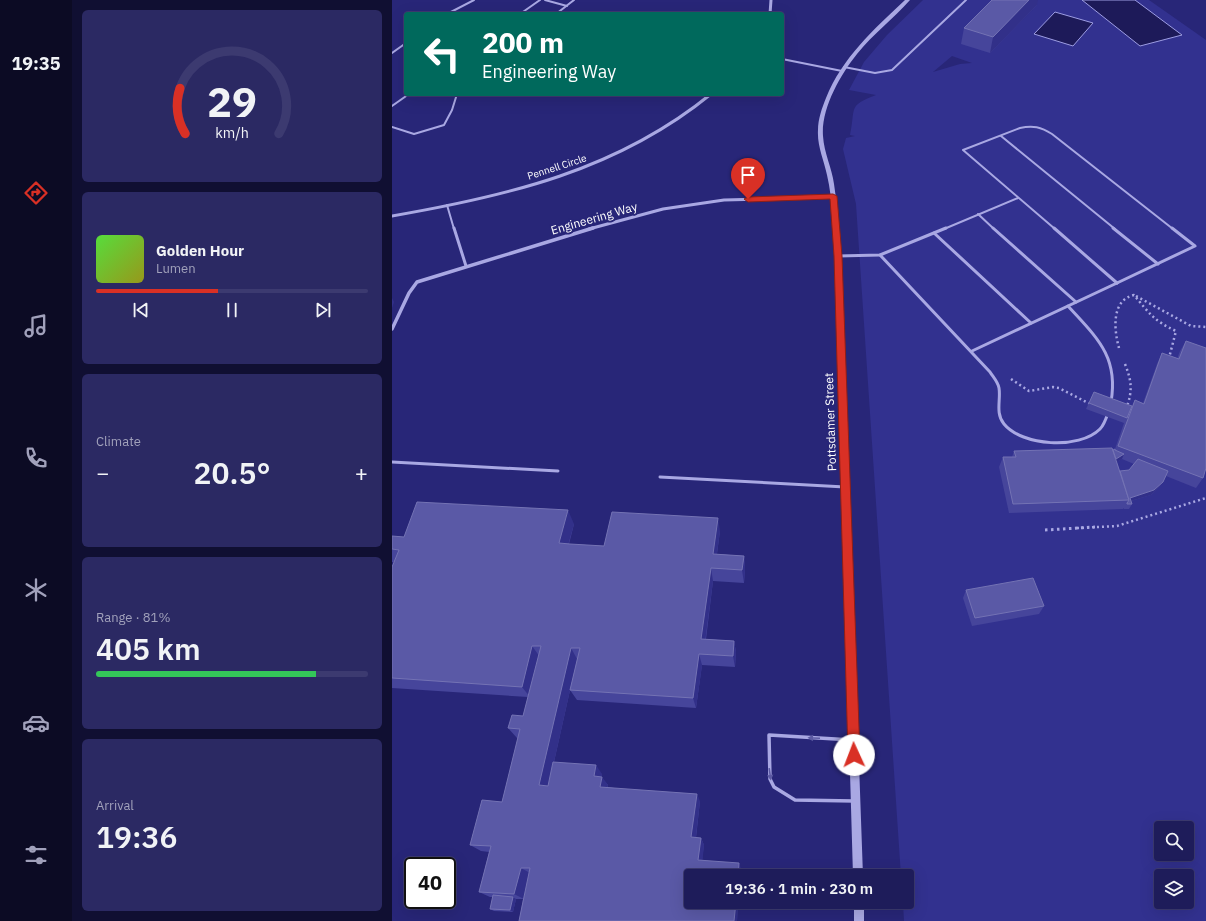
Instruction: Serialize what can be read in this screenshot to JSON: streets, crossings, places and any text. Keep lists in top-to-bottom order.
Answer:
{
  "streets": {
    "street": ["Pennell Circle", "Engineering Way", "Pottsdamer Street"]
  },
  "crossings": [
    ["Engineering Way", "Pottsdamer Street"]
  ],
  "page": {
    "tabs": "19:35",
    "turn": ["200 m", "Engineering Way"],
    "song": ["Golden Hour", "Lumen"],
    "tile": [
      "Climate",
      ["Range · 81%", "405 km"],
      ["Arrival", "19:36"]
    ],
    "heat": ["−", "20.5°", "+"],
    "limit": "40",
    "trip": "19:36 · 1 min · 230 m",
    "gauge": ["29", "km/h"]
  }
}
